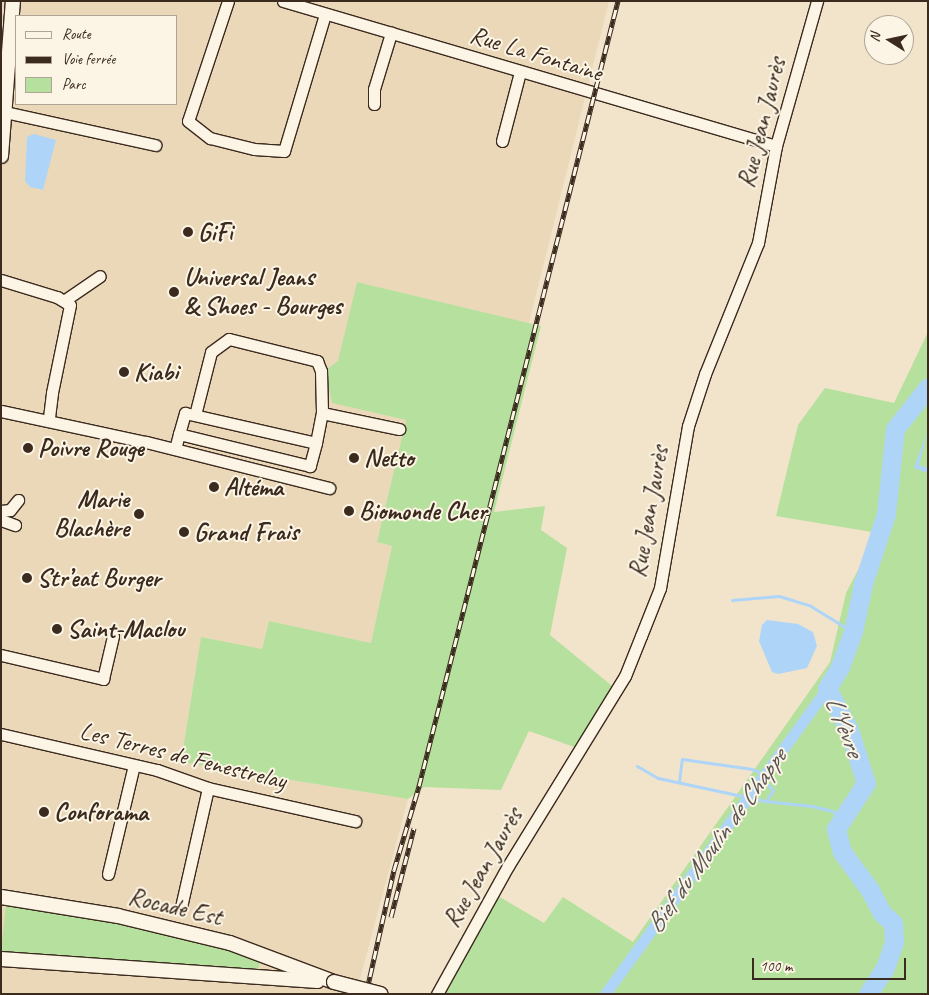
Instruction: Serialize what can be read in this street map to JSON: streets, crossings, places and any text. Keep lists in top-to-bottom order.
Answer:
{
  "streets": {
    "main road": ["Rocade Est"],
    "street": ["Rue La Fontaine", "Rue Jean Jaurès", "Les Terres de Fenestrelay"]
  },
  "crossings": [
    ["Rue La Fontaine", "Rue Jean Jaurès"]
  ],
  "water": ["L'Yèvre", "Bief du Moulin de Chappe"],
  "places": [
    "GiFi",
    "Universal Jeans & Shoes - Bourges",
    "Kiabi",
    "Poivre Rouge",
    "Netto",
    "Altéma",
    "Biomonde Cher",
    "Marie Blachère",
    "Grand Frais",
    "Str’eat Burger",
    "Saint-Maclou",
    "Conforama"
  ],
  "legend": ["Route", "Voie ferrée", "Parc"],
  "scale_bar": "100 m",
  "north": "left"
}
